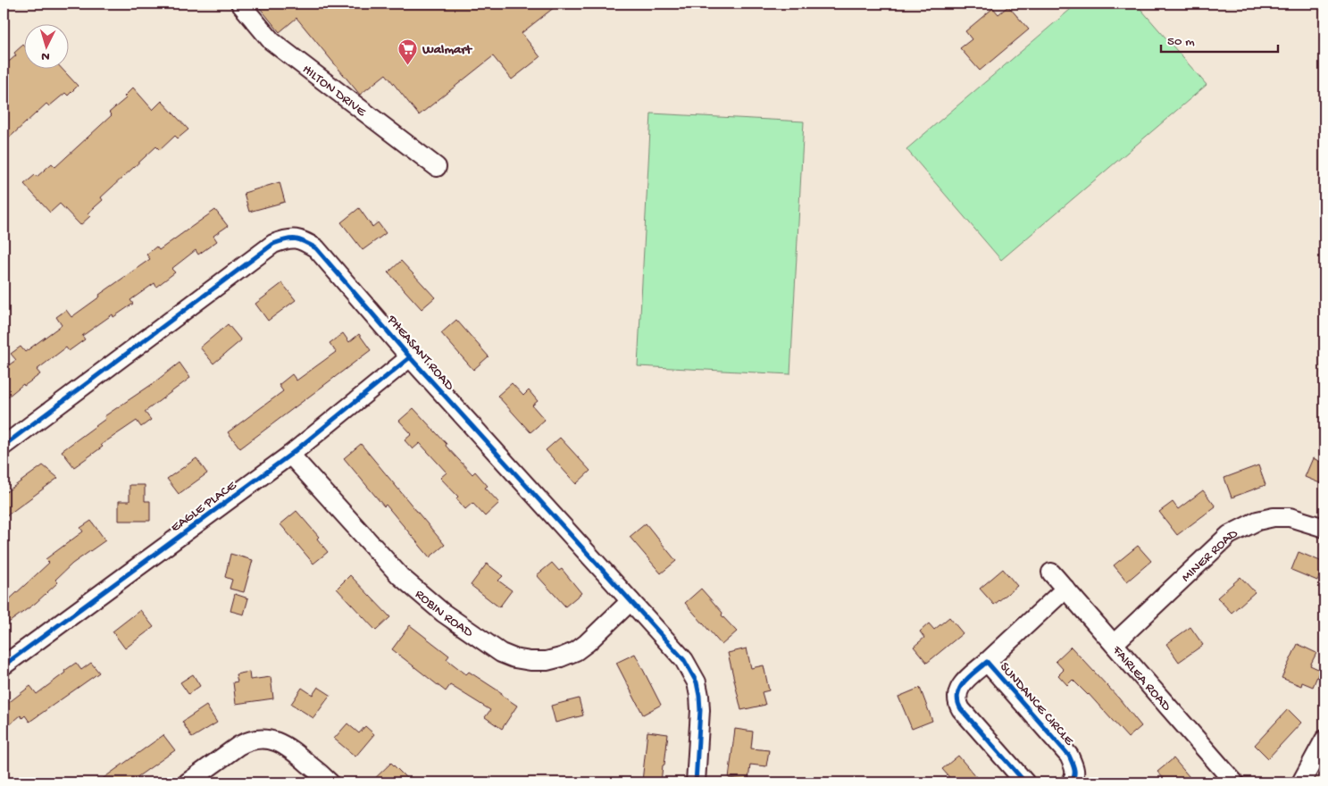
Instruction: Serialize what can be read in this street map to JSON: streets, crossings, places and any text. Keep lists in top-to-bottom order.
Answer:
{
  "streets": {
    "street": [
      "HILTON DRIVE",
      "PHEASANT ROAD",
      "EAGLE PLACE",
      "MINER ROAD",
      "ROBIN ROAD",
      "FAIRLEA ROAD",
      "SUNDANCE CIRCLE"
    ]
  },
  "crossings": [
    ["PHEASANT ROAD", "EAGLE PLACE"],
    ["PHEASANT ROAD", "ROBIN ROAD"],
    ["EAGLE PLACE", "ROBIN ROAD"],
    ["MINER ROAD", "FAIRLEA ROAD"],
    ["FAIRLEA ROAD", "SUNDANCE CIRCLE"]
  ],
  "places": {
    "supermarket": ["Walmart"]
  },
  "scale_bar": "50 m",
  "north": "bottom"
}
